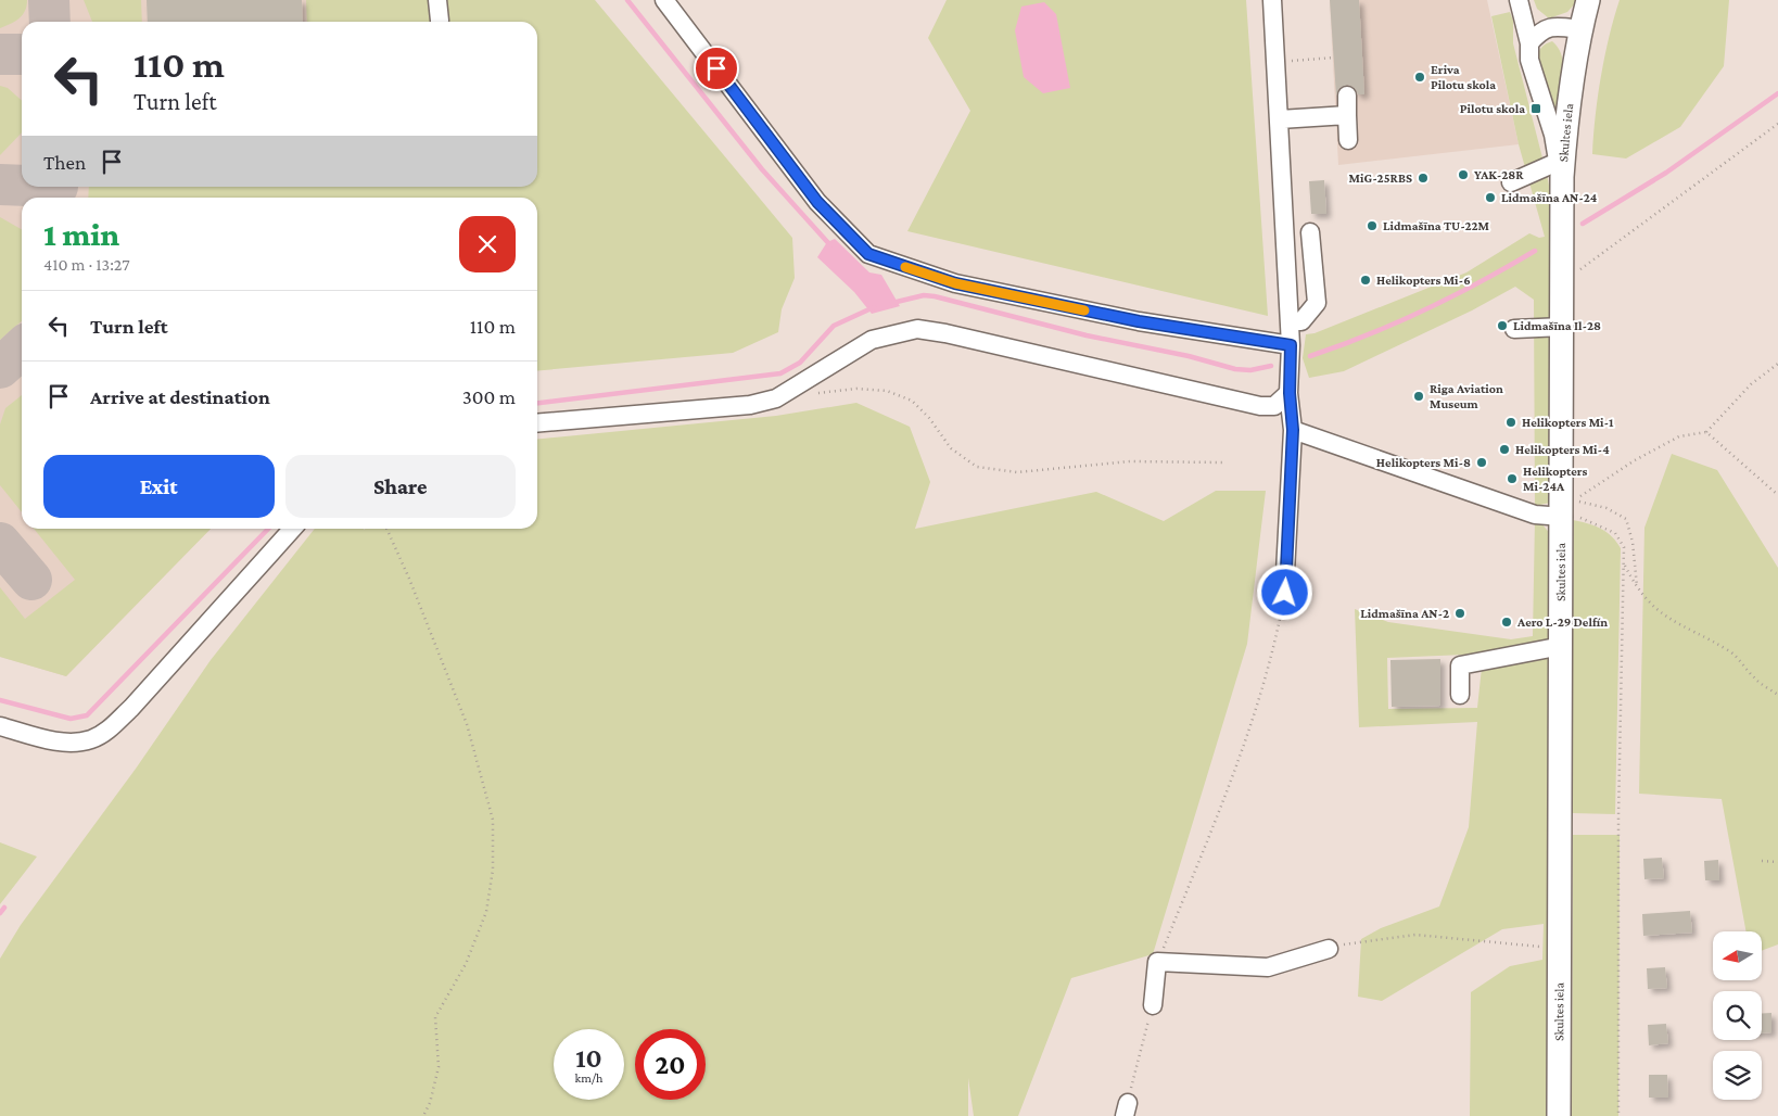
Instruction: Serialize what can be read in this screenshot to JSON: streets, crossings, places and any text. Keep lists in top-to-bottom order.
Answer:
{
  "streets": {
    "main road": ["Skultes iela"]
  },
  "places": {
    "other": [
      "Eriva Pilotu skola",
      "YAK-28R",
      "MiG-25RBS",
      "Lidmašīna AN-24",
      "Lidmašīna TU-22M",
      "Helikopters Mi-6",
      "Lidmašīna Il-28",
      "Riga Aviation Museum",
      "Helikopters Mi-1",
      "Helikopters Mi-4",
      "Helikopters Mi-8",
      "Helikopters Mi-24A",
      "Lidmašīna AN-2",
      "Aero L-29 Delfín"
    ],
    "transit": ["Pilotu skola"]
  },
  "north": "left",
  "page": {
    "turn": ["110 m", "Turn left"],
    "then": "Then",
    "heading": ["1 min", "410 m · 13:27"],
    "list": [
      {
        "name": "Turn left",
        "value": "110 m"
      },
      {
        "name": "Arrive at destination",
        "value": "300 m"
      }
    ],
    "buttons": ["Exit", "Share"],
    "speed": "10 km/h",
    "limit": "20"
  }
}
